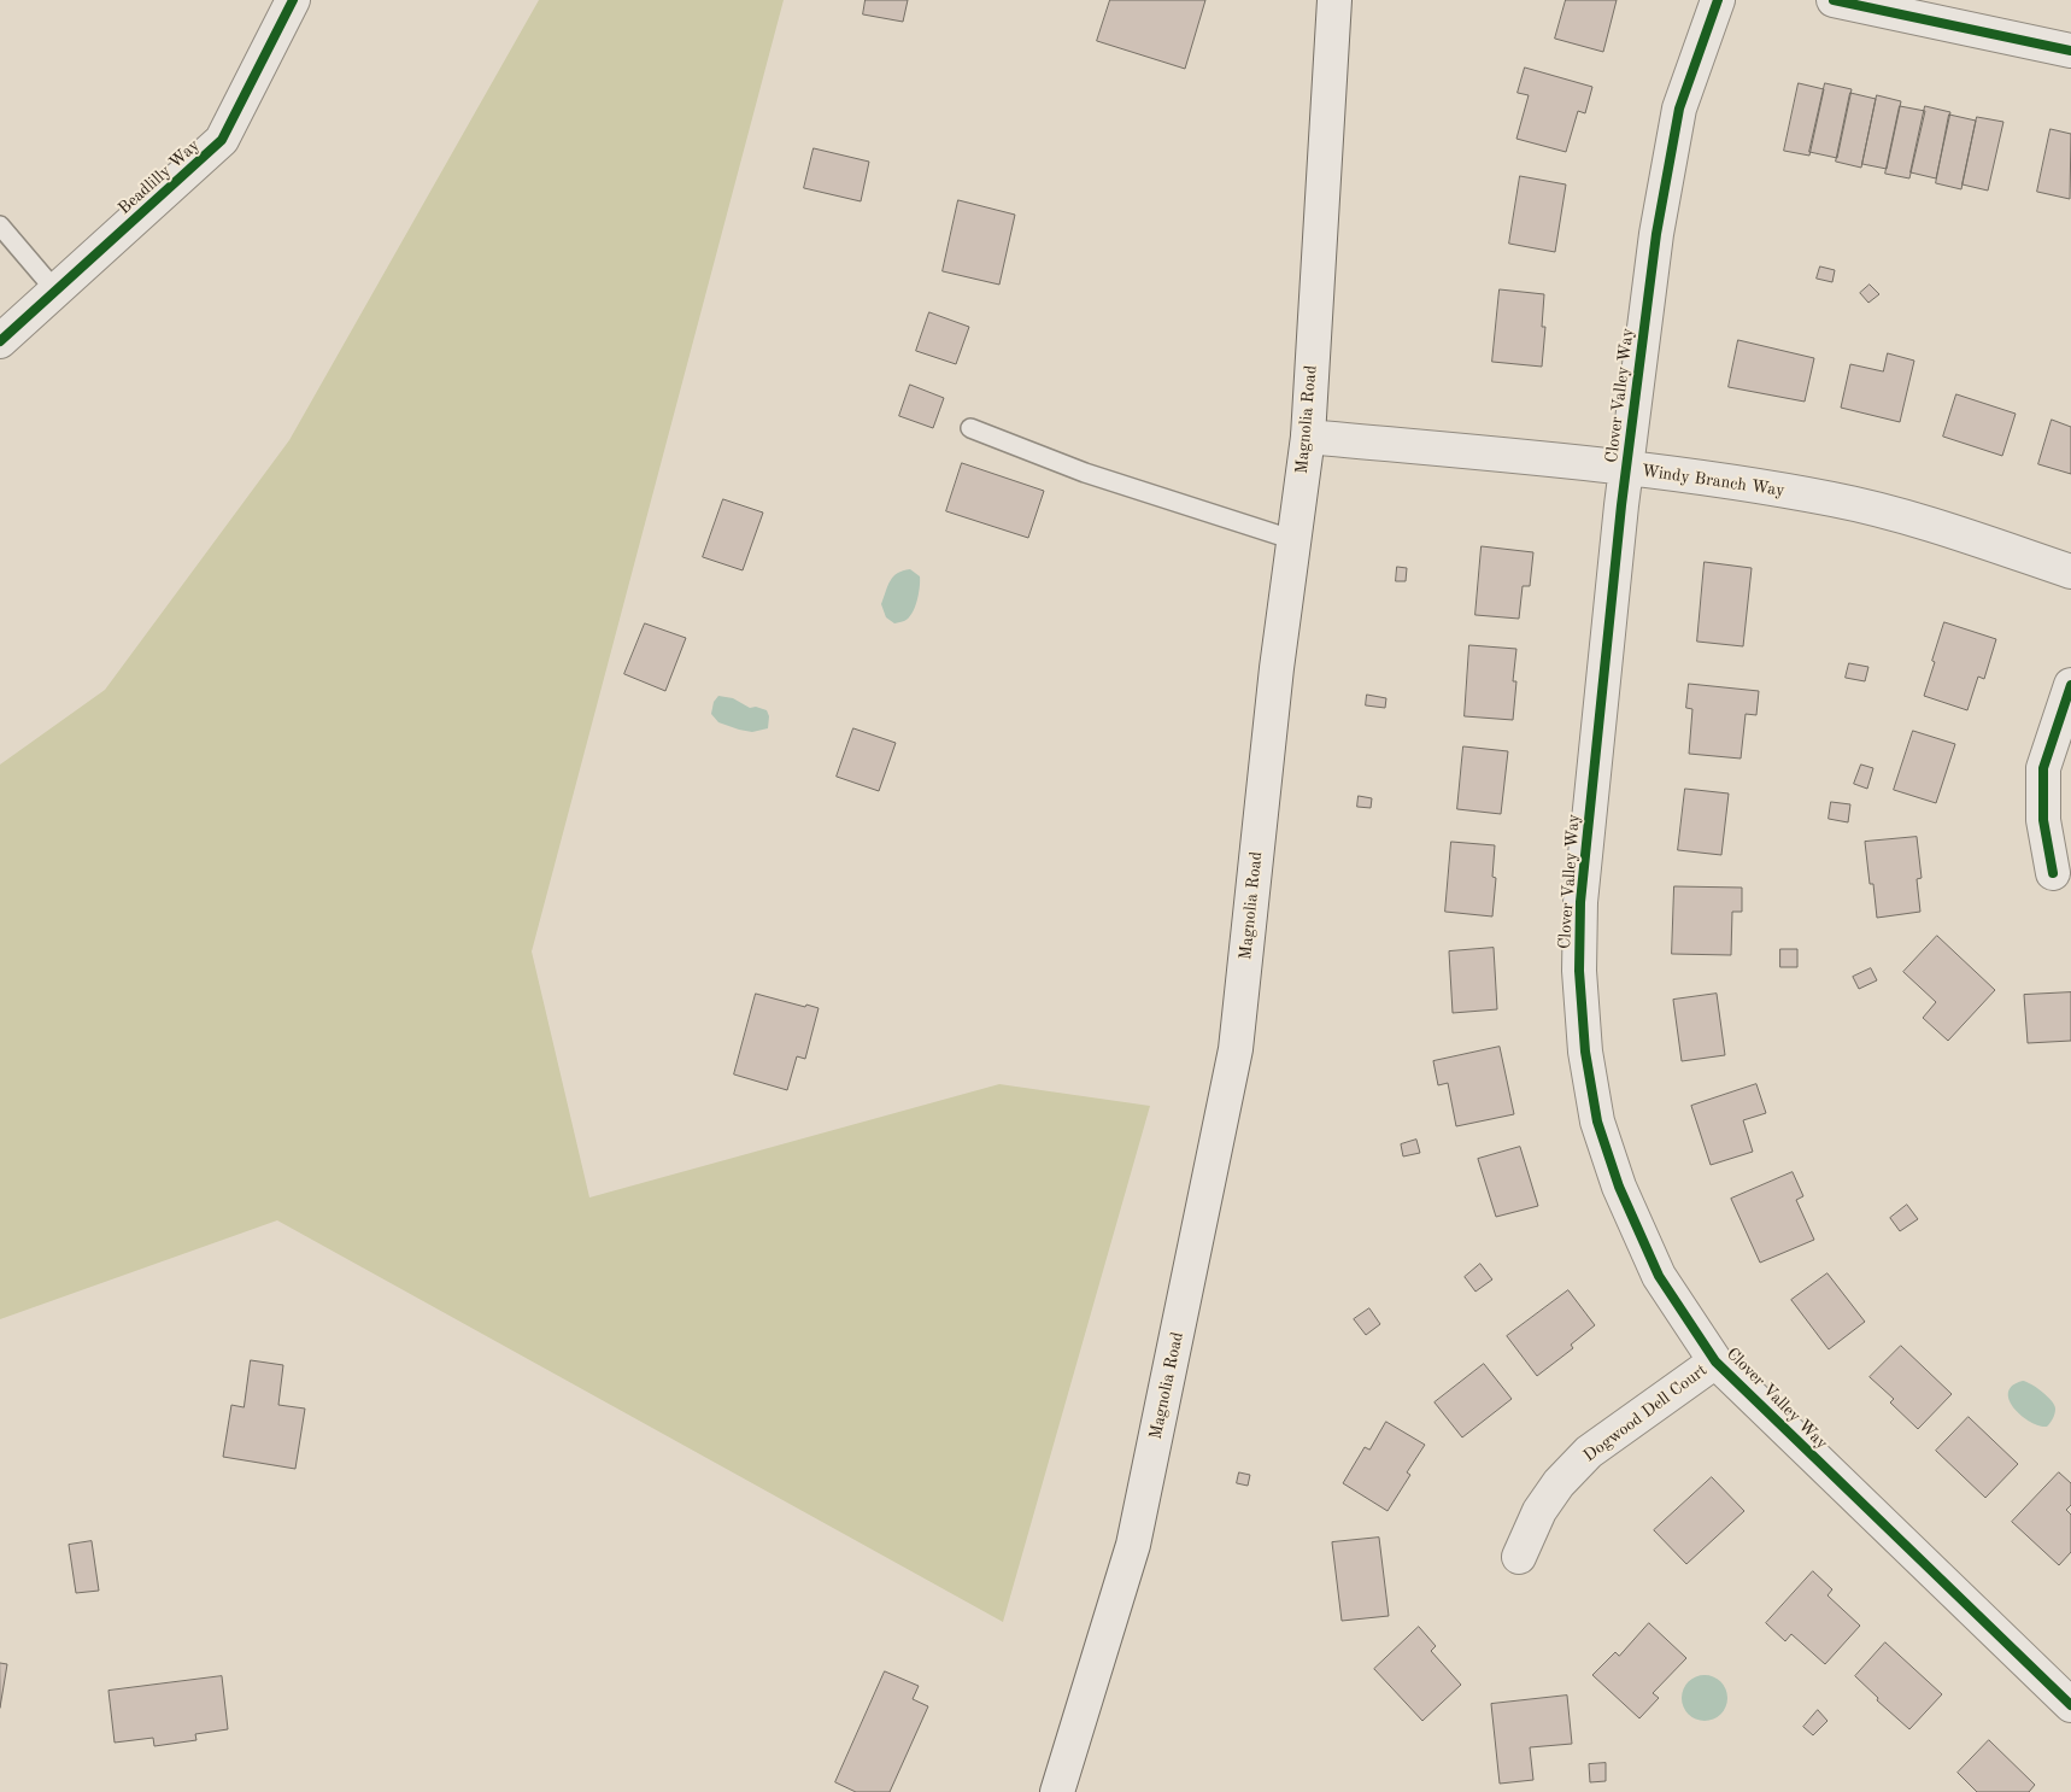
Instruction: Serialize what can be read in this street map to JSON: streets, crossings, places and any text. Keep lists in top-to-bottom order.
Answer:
{
  "streets": {
    "street": [
      "Beadlilly Way",
      "Clover Valley Way",
      "Magnolia Road",
      "Windy Branch Way",
      "Dogwood Dell Court"
    ]
  },
  "crossings": [
    ["Clover Valley Way", "Windy Branch Way"],
    ["Clover Valley Way", "Dogwood Dell Court"],
    ["Magnolia Road", "Windy Branch Way"]
  ]
}
